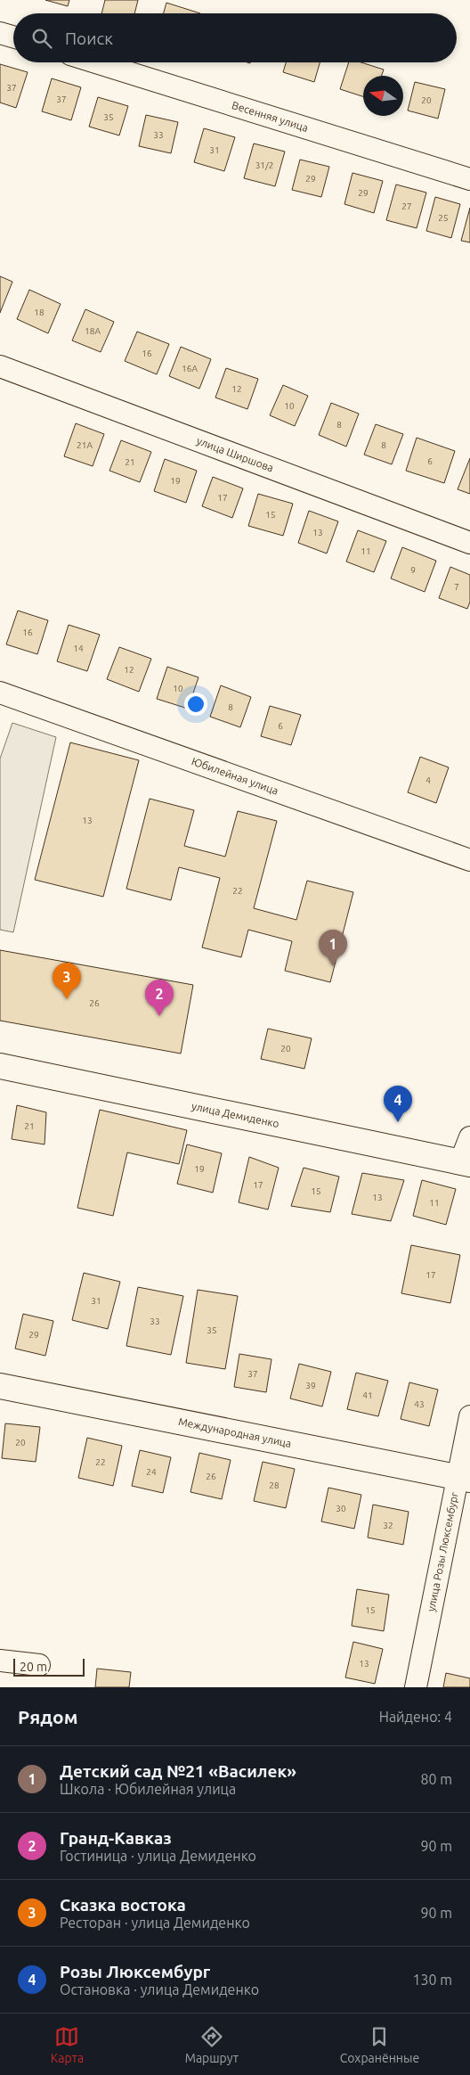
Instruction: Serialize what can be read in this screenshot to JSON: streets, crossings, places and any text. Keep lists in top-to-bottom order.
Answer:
{
  "streets": {
    "main road": ["улица Демиденко", "Международная улица"],
    "street": [
      "Весенняя улица",
      "улица Ширшова",
      "Юбилейная улица",
      "улица Розы Люксембург"
    ]
  },
  "crossings": [
    ["Международная улица", "улица Розы Люксембург"]
  ],
  "house_numbers": [
    "37",
    "37",
    "20",
    "35",
    "33",
    "31",
    "31/2",
    "29",
    "29",
    "27",
    "25",
    "18",
    "18А",
    "16",
    "16А",
    "12",
    "10",
    "8",
    "21А",
    "8",
    "6",
    "21",
    "19",
    "17",
    "15",
    "13",
    "11",
    "9",
    "7",
    "16",
    "14",
    "12",
    "10",
    "8",
    "6",
    "4",
    "13",
    "22",
    "26",
    "20",
    "21",
    "19",
    "17",
    "15",
    "13",
    "11",
    "17",
    "31",
    "33",
    "35",
    "29",
    "37",
    "39",
    "41",
    "43",
    "20",
    "22",
    "24",
    "26",
    "28",
    "30",
    "32",
    "15",
    "13"
  ],
  "scale_bar": "20 m",
  "north": "left",
  "page": {
    "search": "Поиск",
    "pins": [
      "1",
      "3",
      "2",
      "4"
    ],
    "scale": "20 m",
    "heading": ["Рядом", "Найдено: 4"],
    "list": [
      {
        "mark": "1",
        "name": "Детский сад №21 «Василек»",
        "note": "Школа · Юбилейная улица",
        "value": "80 m"
      },
      {
        "mark": "2",
        "name": "Гранд-Кавказ",
        "note": "Гостиница · улица Демиденко",
        "value": "90 m"
      },
      {
        "mark": "3",
        "name": "Сказка востока",
        "note": "Ресторан · улица Демиденко",
        "value": "90 m"
      },
      {
        "mark": "4",
        "name": "Розы Люксембург",
        "note": "Остановка · улица Демиденко",
        "value": "130 m"
      }
    ],
    "nav": ["Карта", "Маршрут", "Сохранённые"]
  }
}
